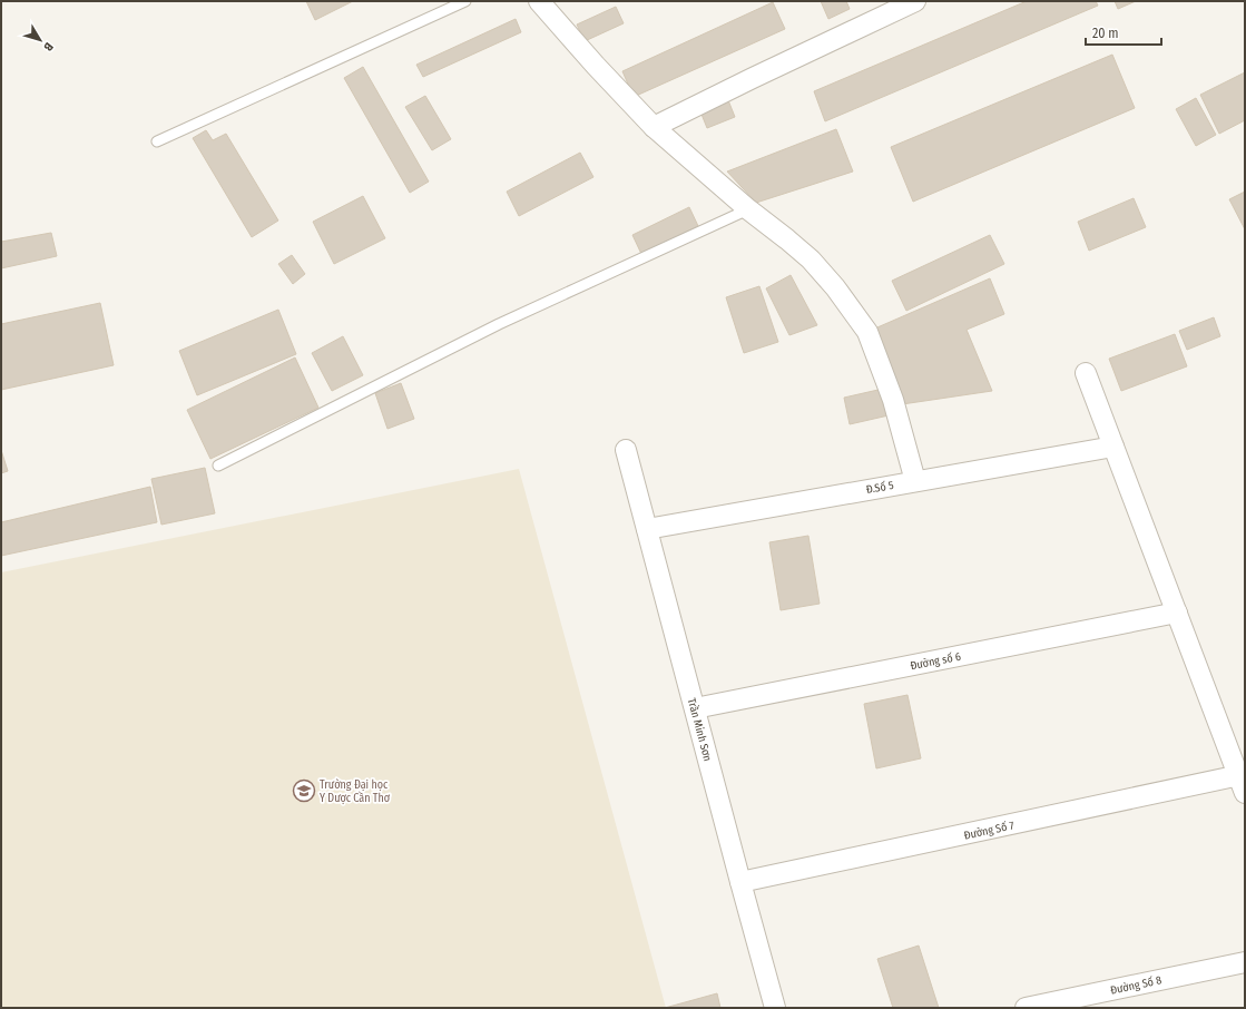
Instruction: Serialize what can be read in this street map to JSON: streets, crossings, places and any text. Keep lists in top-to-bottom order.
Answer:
{
  "streets": {
    "street": [
      "Đ.Số 5",
      "Đường số 6",
      "Trần Minh Sơn",
      "Đường Số 7",
      "Đường Số 8"
    ]
  },
  "crossings": [
    ["Đ.Số 5", "Trần Minh Sơn"],
    ["Đường số 6", "Trần Minh Sơn"],
    ["Trần Minh Sơn", "Đường Số 7"]
  ],
  "places": {
    "school or university": ["Trường Đại học Y Dược Cần Thơ"]
  },
  "scale_bar": "20 m",
  "north": "bottom right"
}
